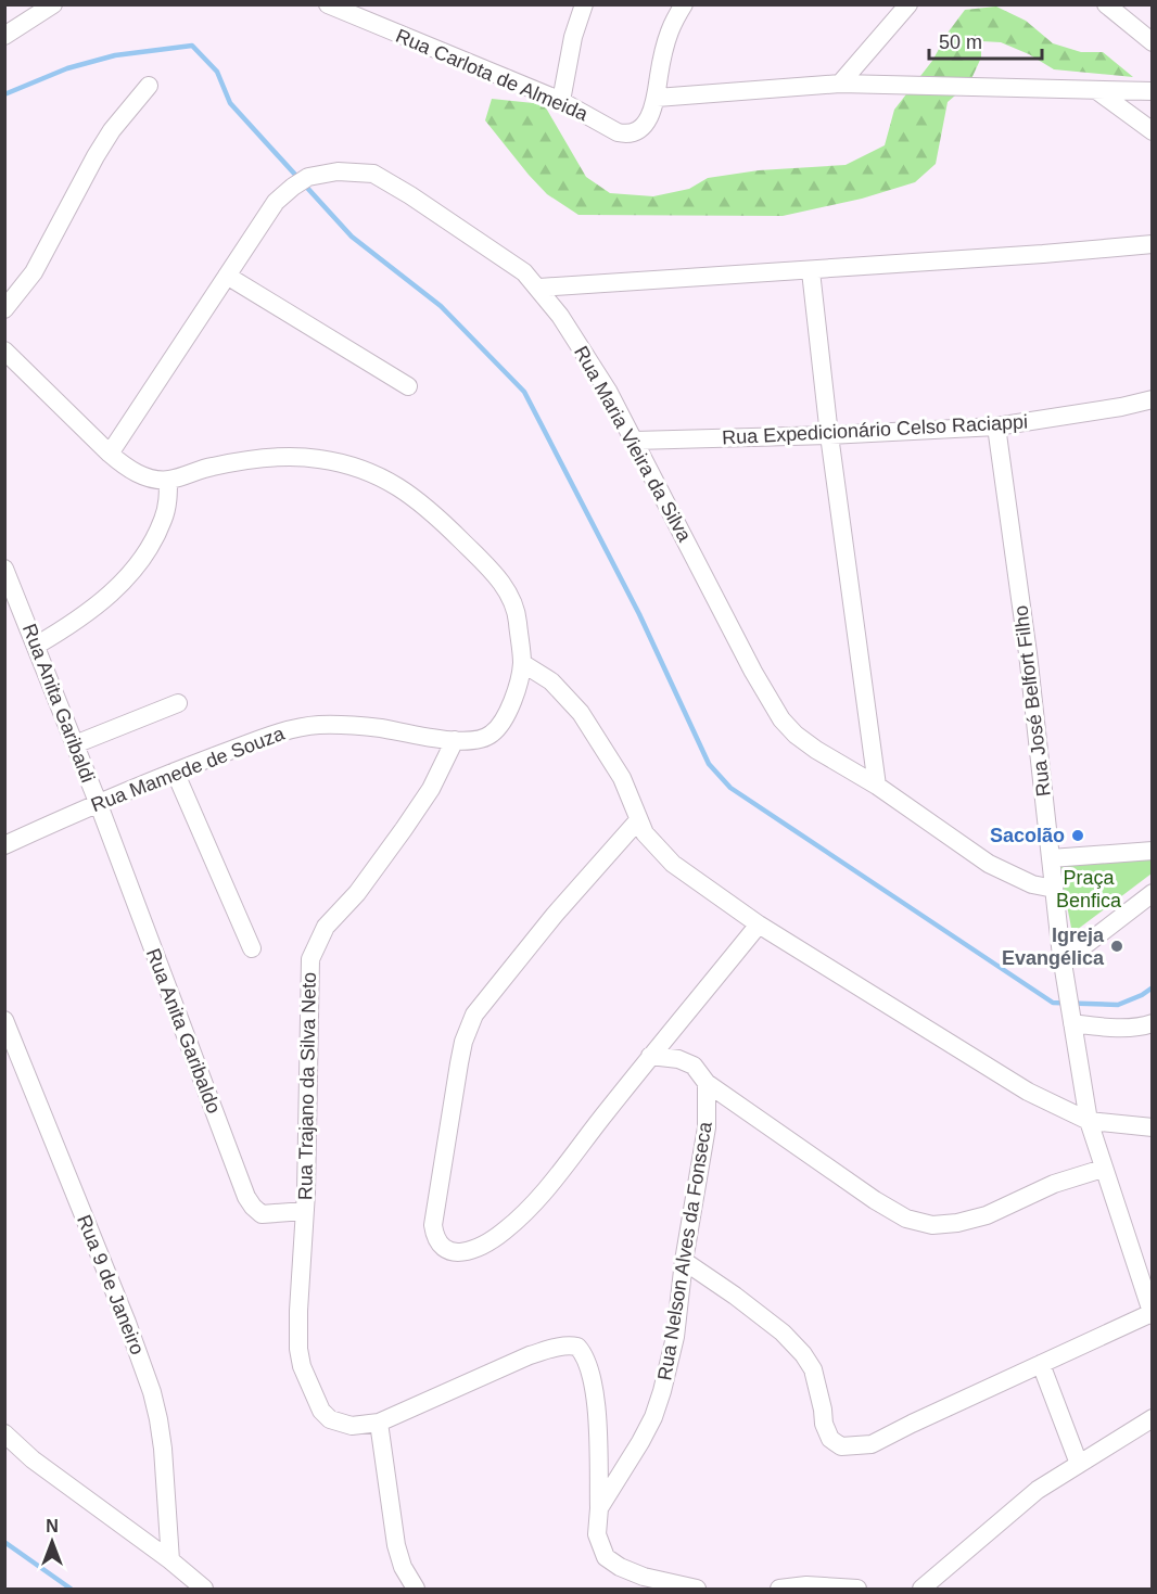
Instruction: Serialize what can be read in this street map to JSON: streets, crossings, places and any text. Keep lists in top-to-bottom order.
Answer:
{
  "streets": {
    "street": [
      "Rua Carlota de Almeida",
      "Rua Expedicionário Celso Raciappi",
      "Rua Maria Vieira da Silva",
      "Rua José Belfort Filho",
      "Rua Anita Garibaldi",
      "Rua Mamede de Souza",
      "Rua Anita Garibaldo",
      "Rua Trajano da Silva Neto",
      "Rua Nelson Alves da Fonseca",
      "Rua 9 de Janeiro"
    ]
  },
  "crossings": [
    ["Rua Expedicionário Celso Raciappi", "Rua Maria Vieira da Silva"],
    ["Rua Expedicionário Celso Raciappi", "Rua José Belfort Filho"],
    ["Rua Maria Vieira da Silva", "Rua José Belfort Filho"],
    ["Rua Anita Garibaldi", "Rua Mamede de Souza"],
    ["Rua Anita Garibaldi", "Rua Anita Garibaldo"],
    ["Rua Mamede de Souza", "Rua Anita Garibaldo"],
    ["Rua Mamede de Souza", "Rua Trajano da Silva Neto"],
    ["Rua Anita Garibaldo", "Rua Trajano da Silva Neto"]
  ],
  "parks": ["Praça Benfica"],
  "places": ["Sacolão", "Igreja Evangélica"],
  "scale_bar": "50 m",
  "north": "top"
}
